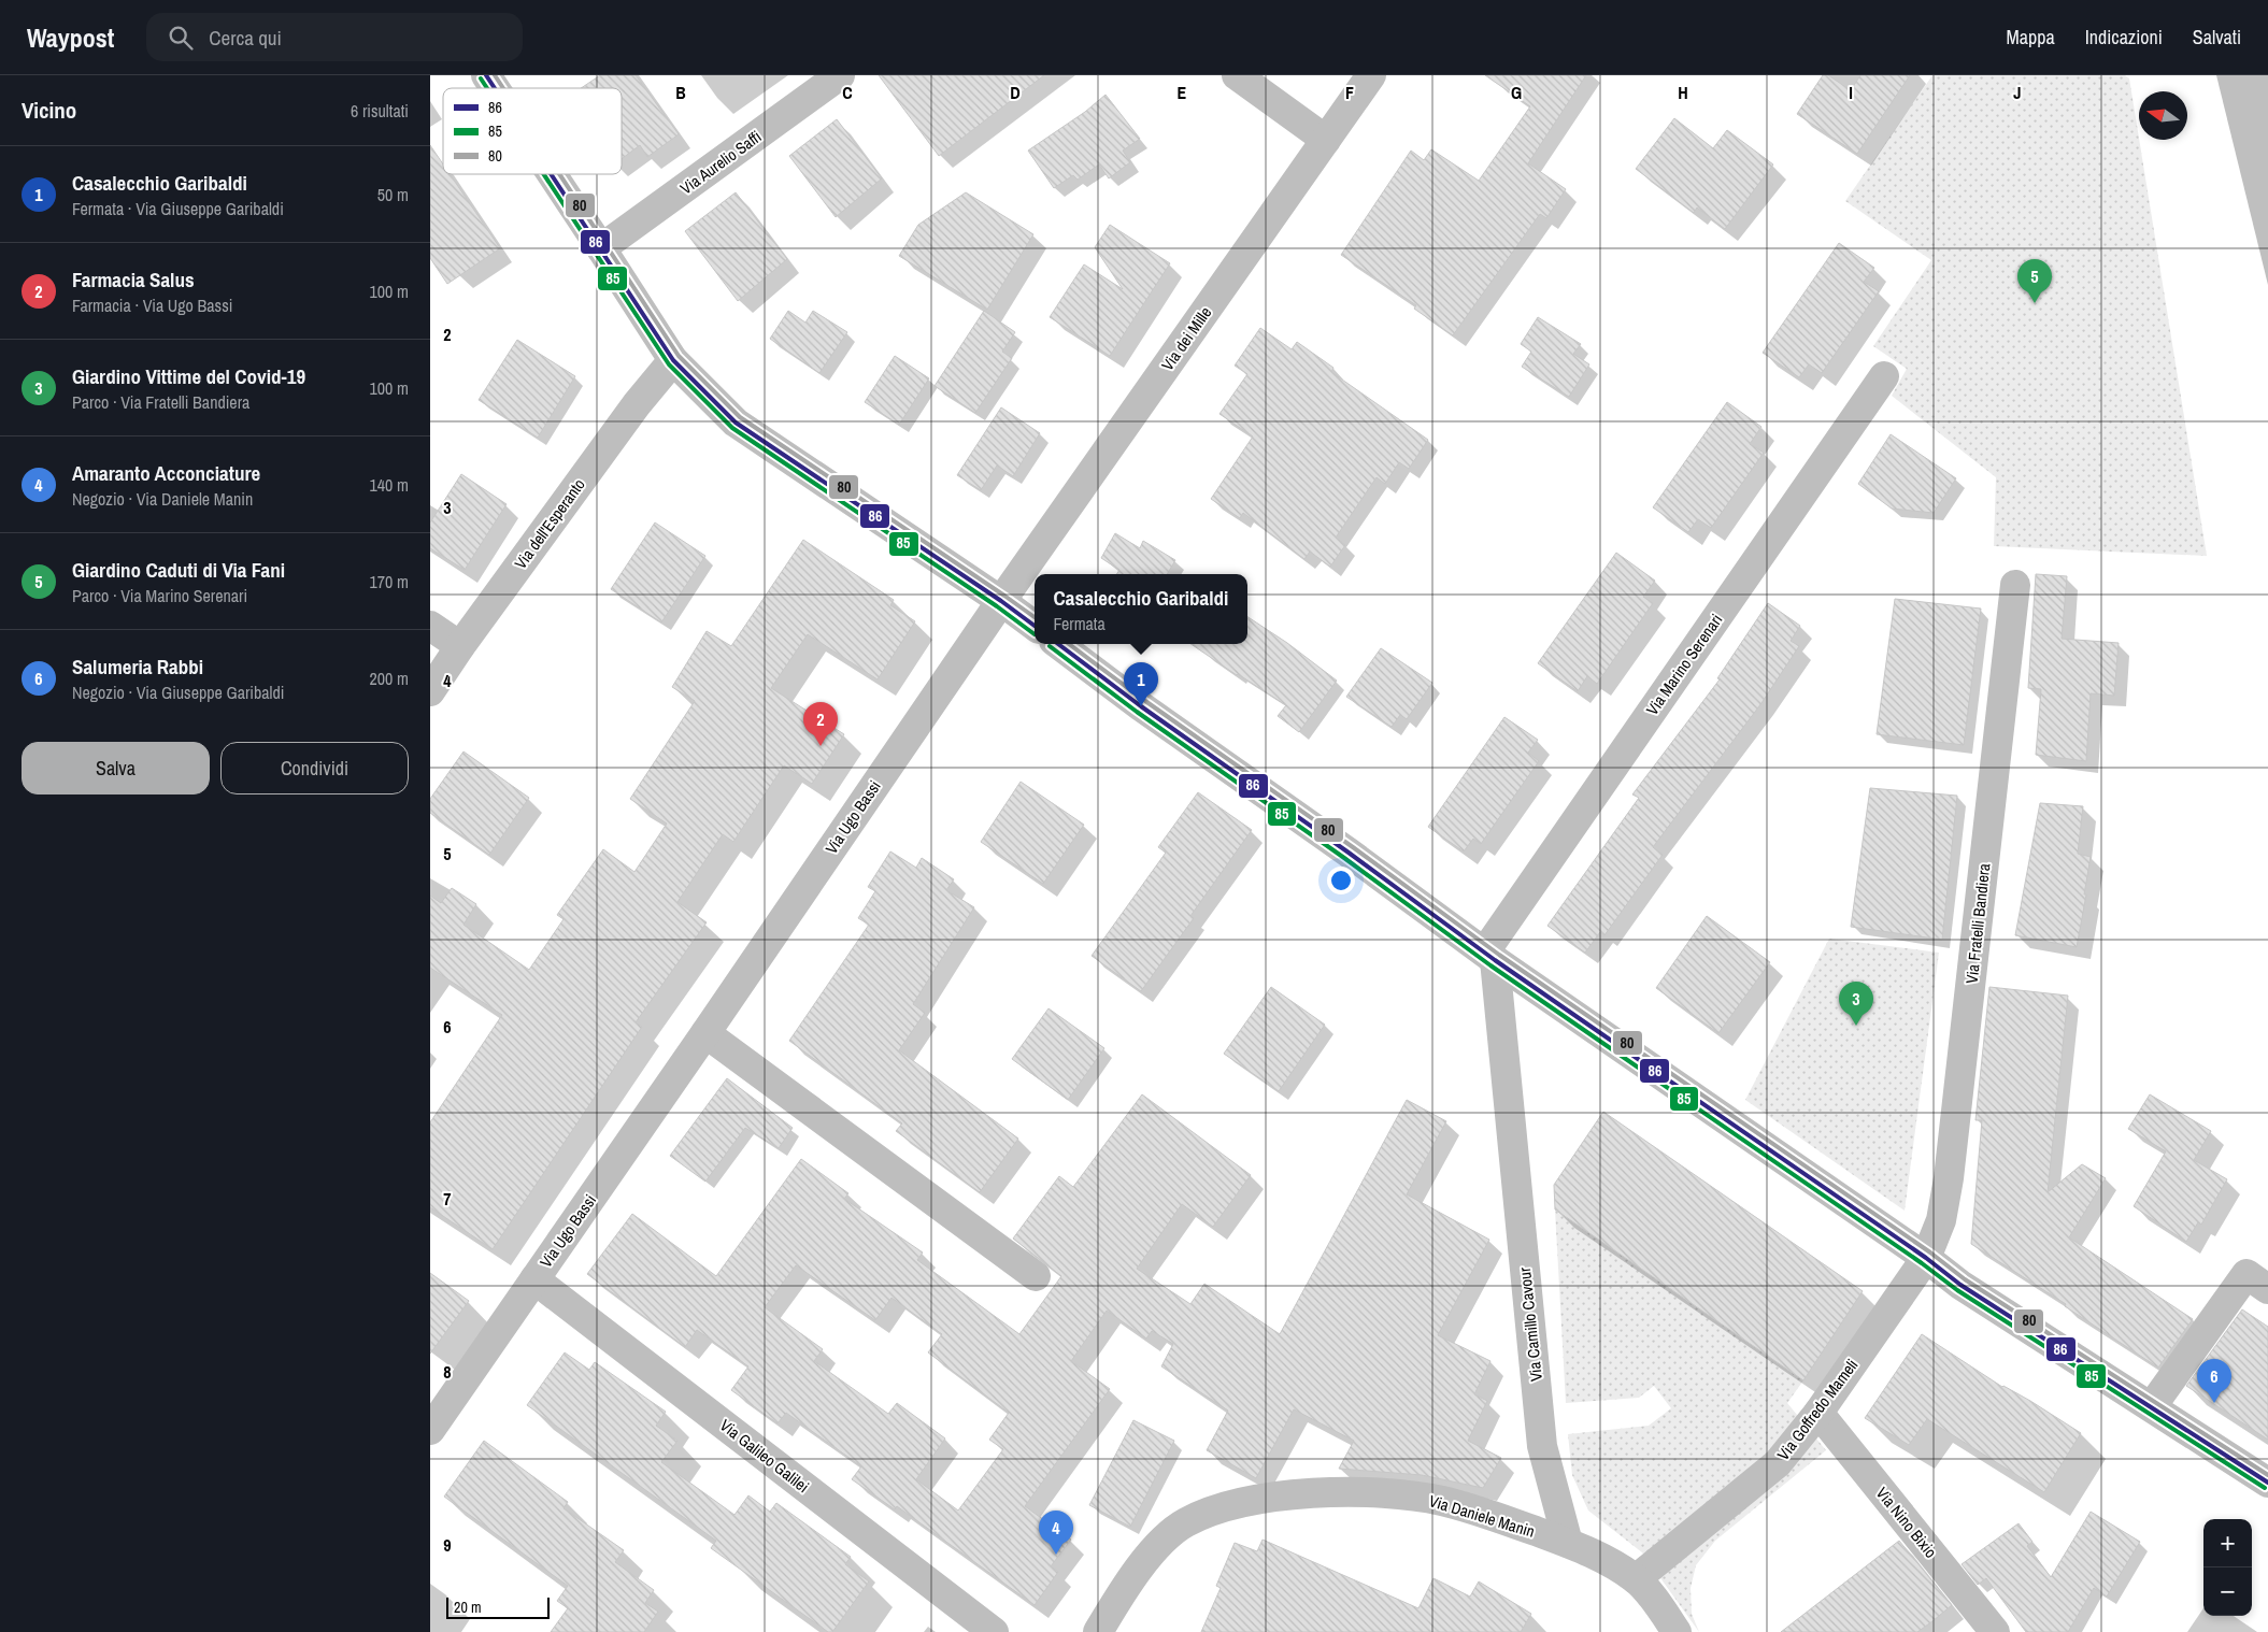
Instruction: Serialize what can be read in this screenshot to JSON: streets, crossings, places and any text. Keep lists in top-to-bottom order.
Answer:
{
  "streets": {
    "street": [
      "Via Aurelio Saffi",
      "Via dei Mille",
      "Via dell'Esperanto",
      "Via Marino Serenari",
      "Via Ugo Bassi",
      "Via Fratelli Bandiera",
      "Via Camillo Cavour",
      "Via Goffredo Mameli",
      "Via Galileo Galilei",
      "Via Daniele Manin",
      "Via Nino Bixio"
    ]
  },
  "crossings": [
    ["Via dei Mille", "Via Ugo Bassi"],
    ["Via Marino Serenari", "Via Camillo Cavour"],
    ["Via Ugo Bassi", "Via Galileo Galilei"],
    ["Via Fratelli Bandiera", "Via Goffredo Mameli"],
    ["Via Camillo Cavour", "Via Daniele Manin"],
    ["Via Goffredo Mameli", "Via Nino Bixio"]
  ],
  "lines": ["transit line 86", "transit line 80", "transit line 85"],
  "legend": ["86", "85", "80"],
  "scale_bar": "20 m",
  "north": "left",
  "page": {
    "header": "Waypost",
    "search": "Cerca qui",
    "nav": ["Mappa", "Indicazioni", "Salvati"],
    "heading": ["Vicino", "6 risultati"],
    "list": [
      {
        "mark": "1",
        "name": "Casalecchio Garibaldi",
        "note": "Fermata · Via Giuseppe Garibaldi",
        "value": "50 m"
      },
      {
        "mark": "2",
        "name": "Farmacia Salus",
        "note": "Farmacia · Via Ugo Bassi",
        "value": "100 m"
      },
      {
        "mark": "3",
        "name": "Giardino Vittime del Covid-19",
        "note": "Parco · Via Fratelli Bandiera",
        "value": "100 m"
      },
      {
        "mark": "4",
        "name": "Amaranto Acconciature",
        "note": "Negozio · Via Daniele Manin",
        "value": "140 m"
      },
      {
        "mark": "5",
        "name": "Giardino Caduti di Via Fani",
        "note": "Parco · Via Marino Serenari",
        "value": "170 m"
      },
      {
        "mark": "6",
        "name": "Salumeria Rabbi",
        "note": "Negozio · Via Giuseppe Garibaldi",
        "value": "200 m"
      }
    ],
    "pins": [
      "5",
      "1",
      "2",
      "3",
      "6",
      "4"
    ],
    "popup": ["Casalecchio Garibaldi", "Fermata"],
    "buttons": ["Salva", "Condividi"],
    "map_buttons": ["+", "−"],
    "scale": "20 m"
  },
  "grid": {
    "columns": [
      "B",
      "C",
      "D",
      "E",
      "F",
      "G",
      "H",
      "I",
      "J"
    ],
    "rows": [
      "2",
      "3",
      "4",
      "5",
      "6",
      "7",
      "8",
      "9"
    ]
  }
}
